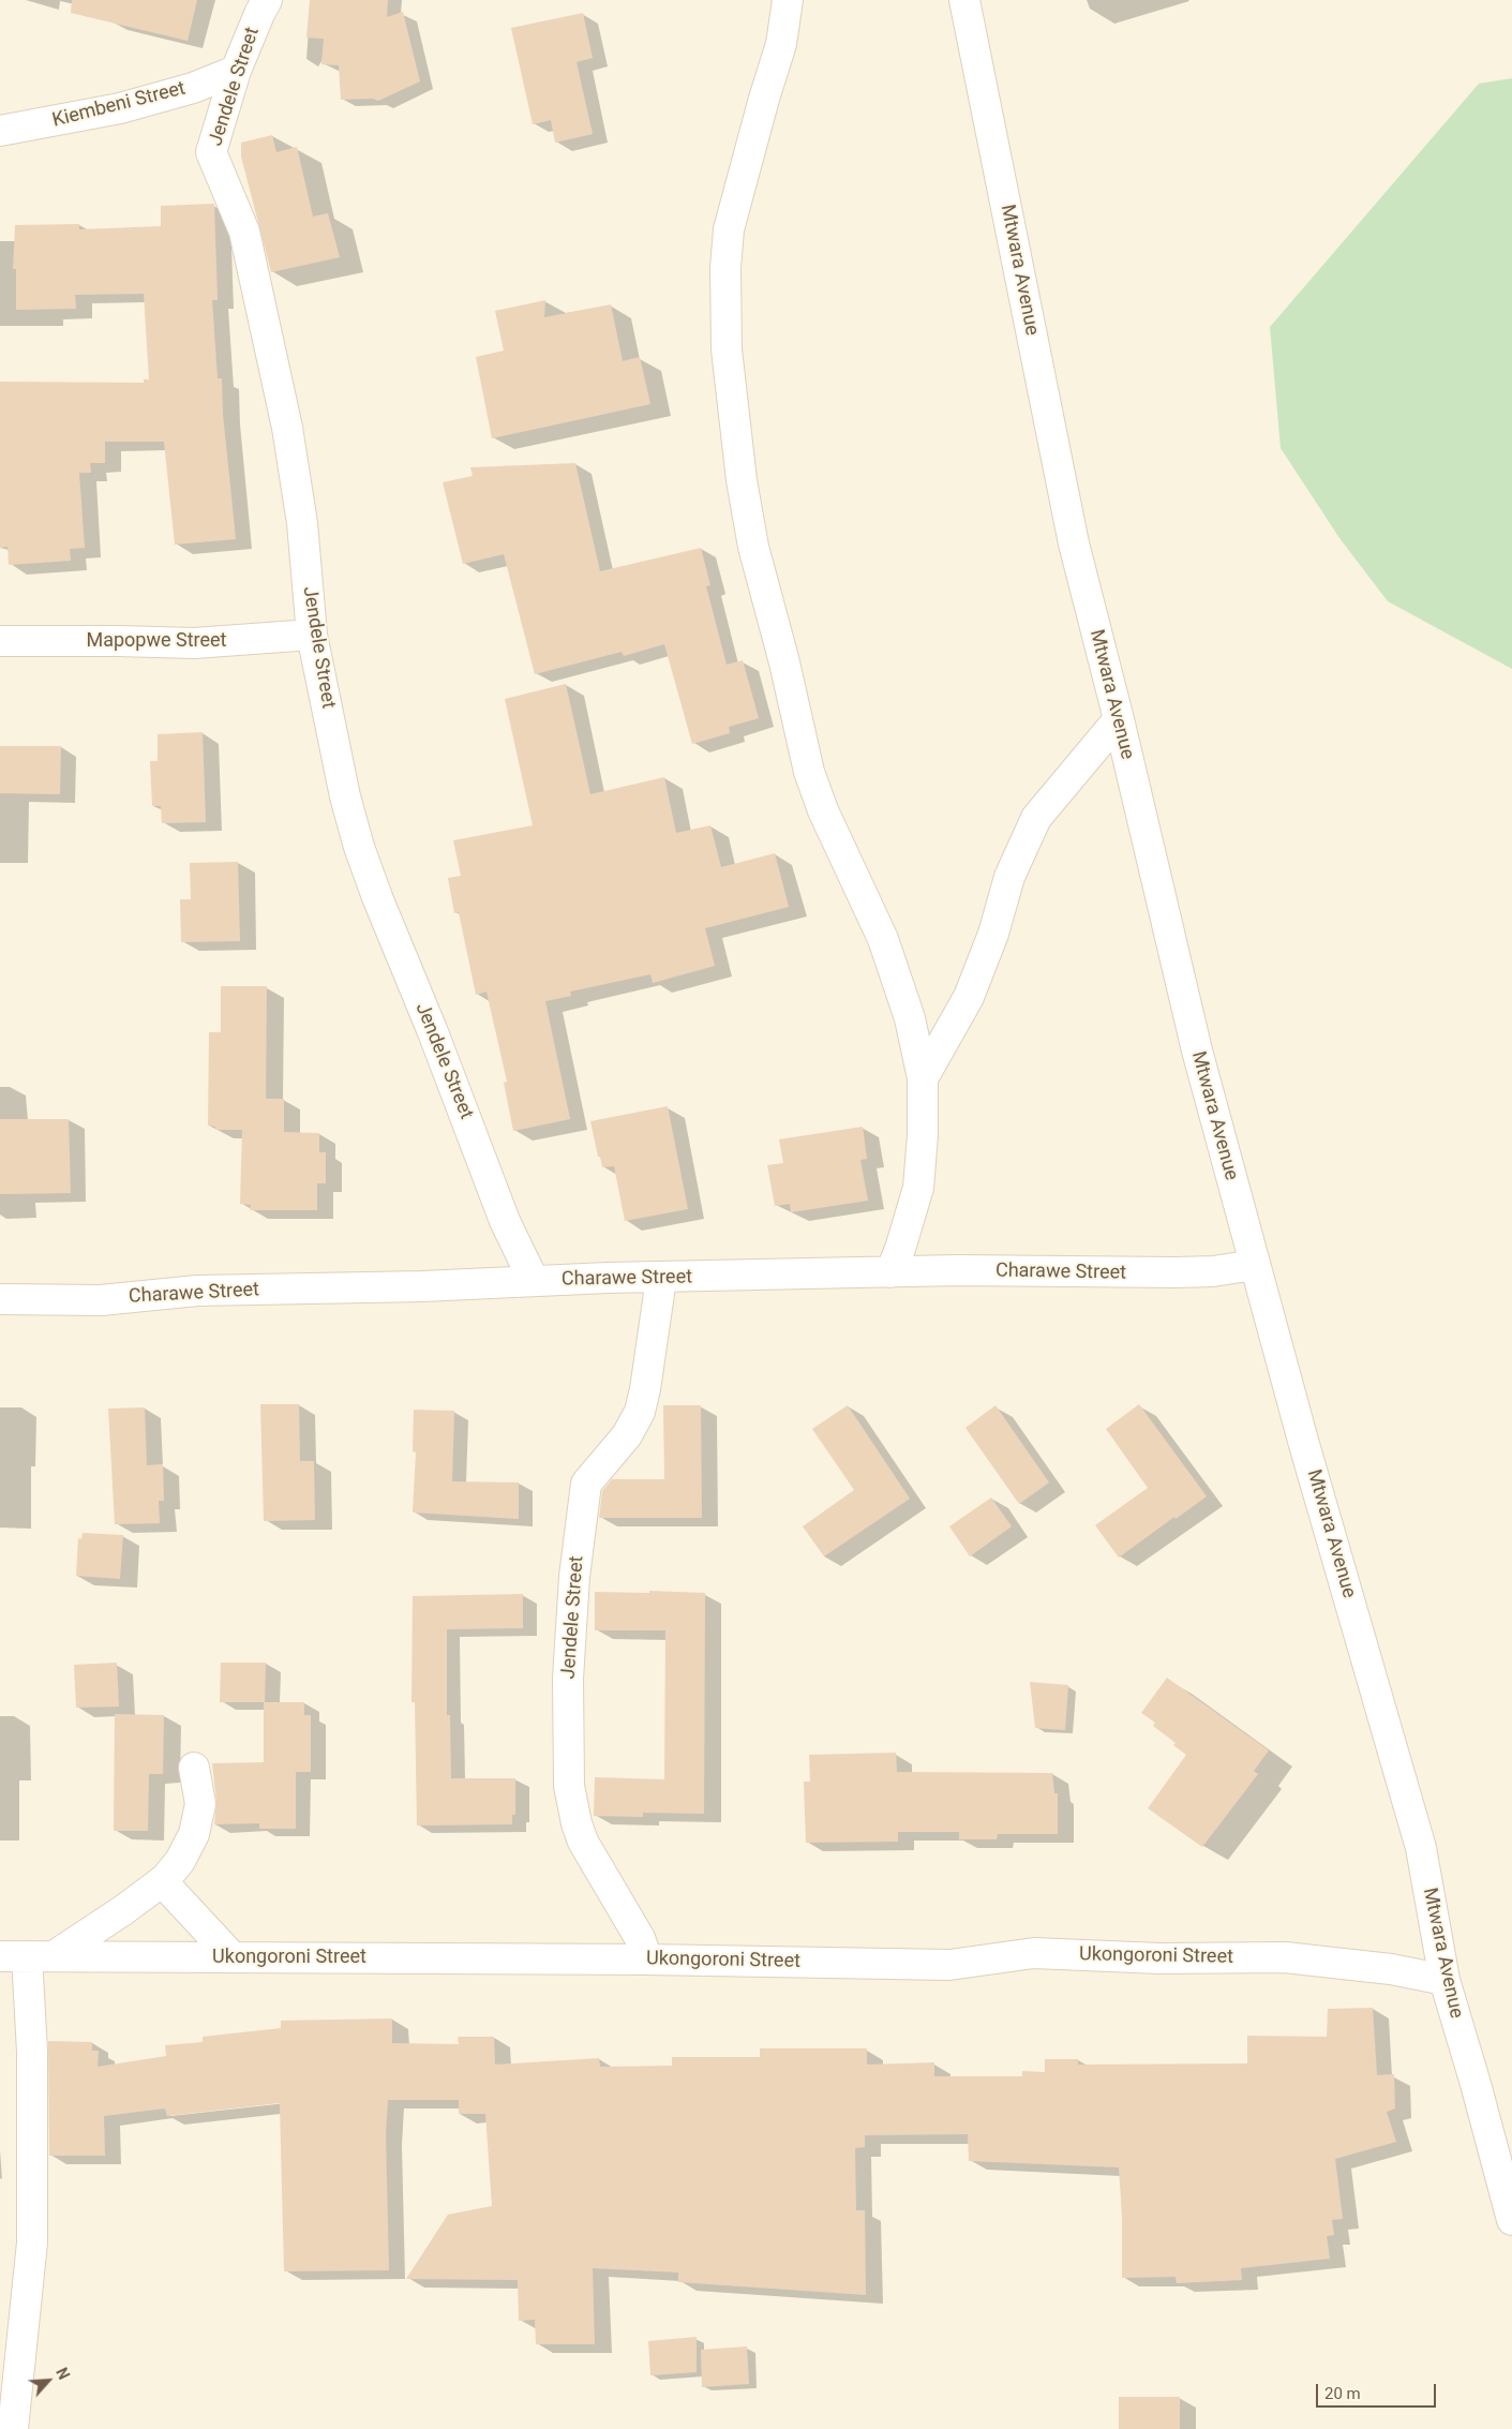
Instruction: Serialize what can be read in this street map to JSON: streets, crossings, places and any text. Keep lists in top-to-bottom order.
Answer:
{
  "streets": {
    "street": [
      "Jendele Street",
      "Kiembeni Street",
      "Mtwara Avenue",
      "Mapopwe Street",
      "Charawe Street",
      "Ukongoroni Street"
    ]
  },
  "crossings": [
    ["Jendele Street", "Kiembeni Street"],
    ["Jendele Street", "Mapopwe Street"],
    ["Jendele Street", "Charawe Street"],
    ["Jendele Street", "Ukongoroni Street"],
    ["Mtwara Avenue", "Charawe Street"],
    ["Mtwara Avenue", "Ukongoroni Street"]
  ],
  "scale_bar": "20 m",
  "north": "top right"
}
